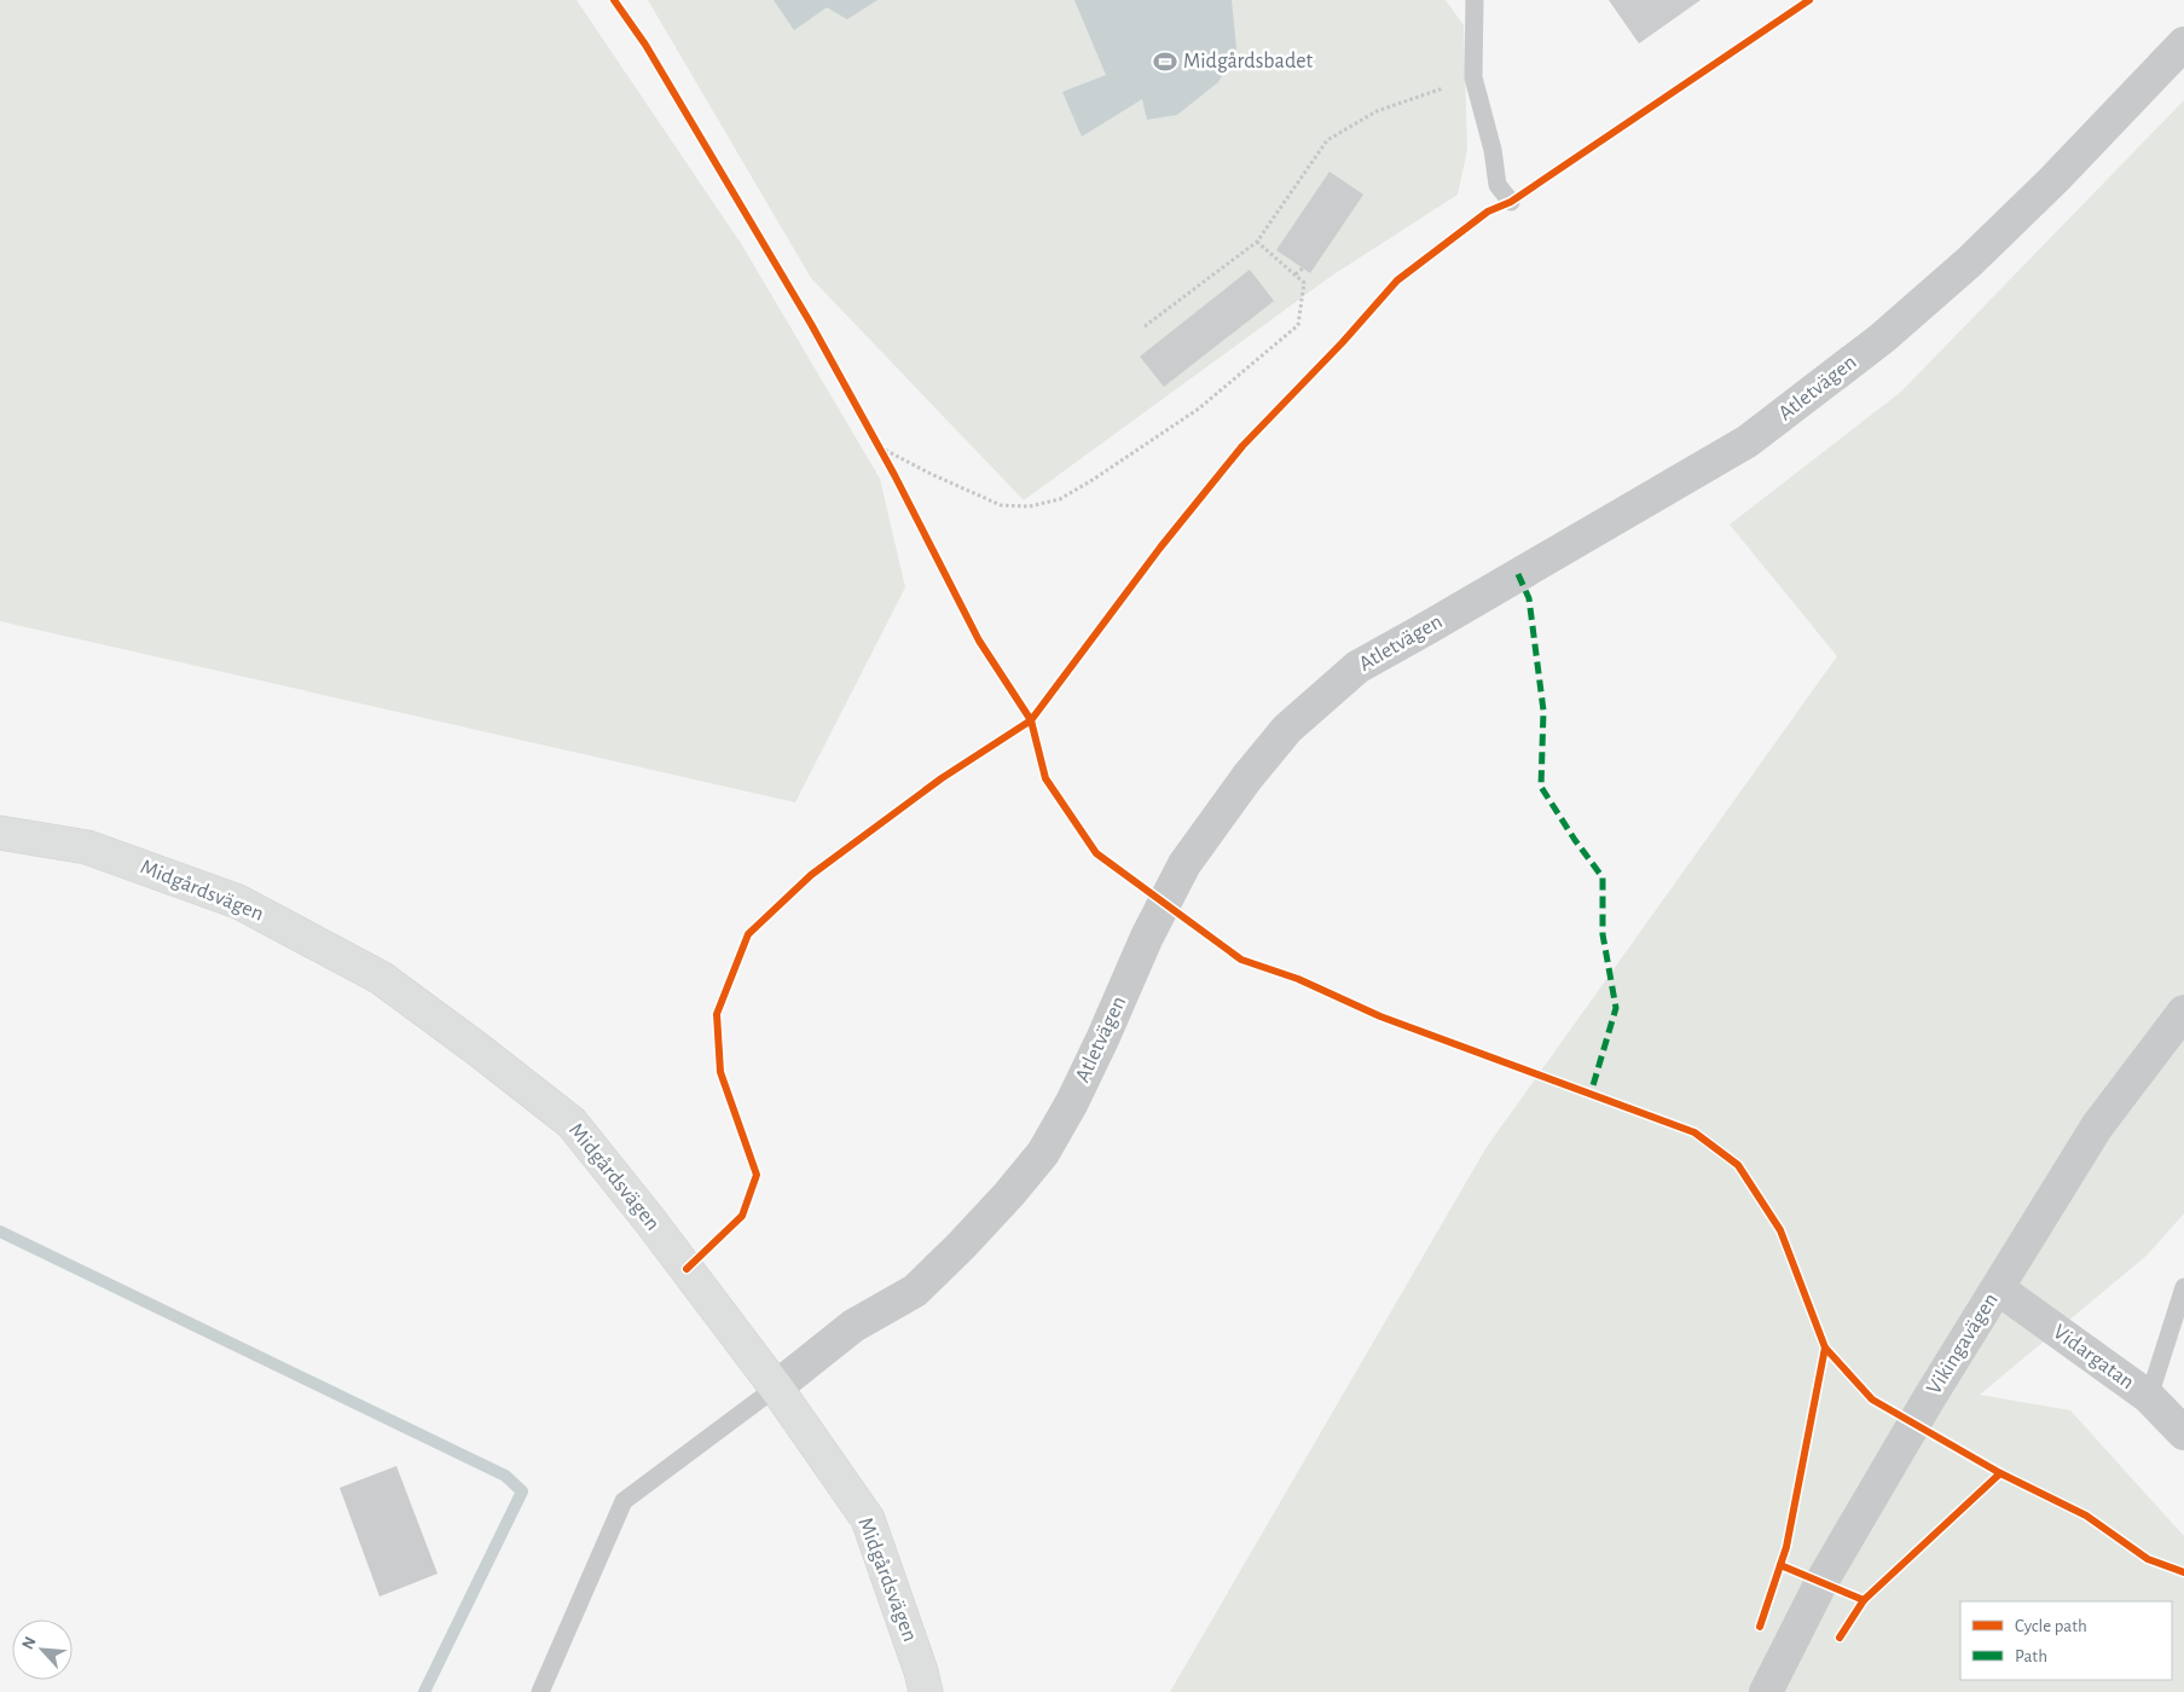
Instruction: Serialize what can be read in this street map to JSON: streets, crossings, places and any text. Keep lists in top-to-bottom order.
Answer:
{
  "streets": {
    "street": [
      "Atletvägen",
      "Midgårdsvägen",
      "Vikingavägen",
      "Vidargatan"
    ]
  },
  "crossings": [
    ["Atletvägen", "Midgårdsvägen"],
    ["Vikingavägen", "Vidargatan"]
  ],
  "places": {
    "sports": ["Midgårdsbadet"]
  },
  "legend": ["Cycle path", "Path"],
  "north": "top left"
}
